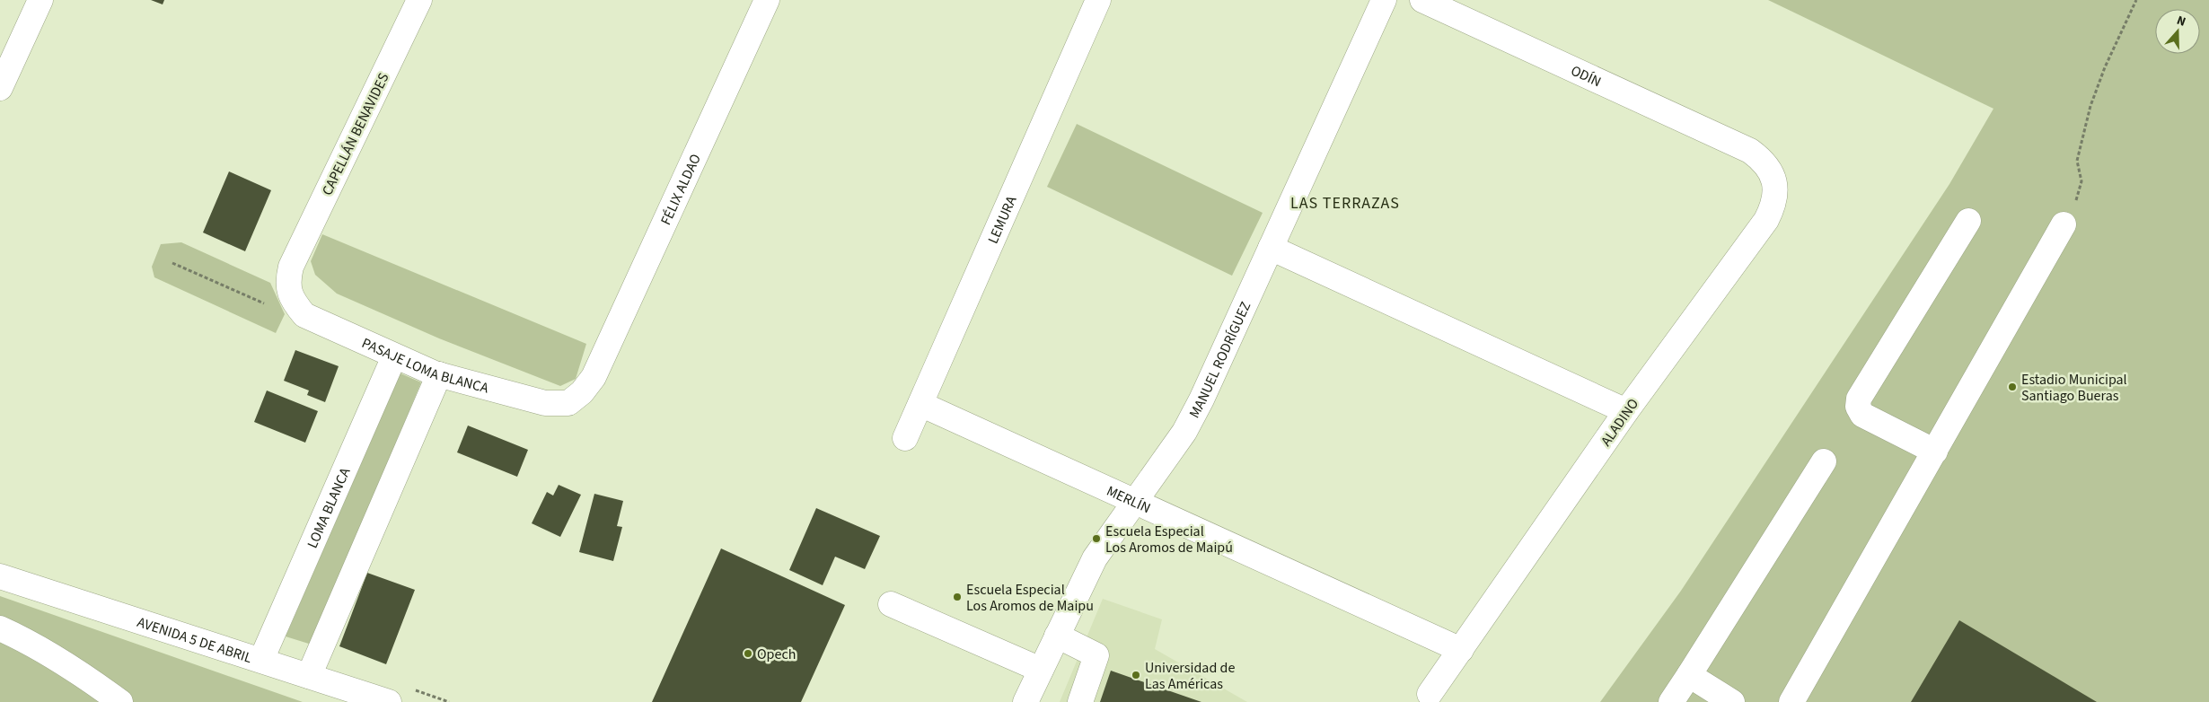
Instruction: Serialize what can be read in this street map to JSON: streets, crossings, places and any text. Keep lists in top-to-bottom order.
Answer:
{
  "streets": {
    "street": [
      "ODÍN",
      "CAPELLÁN BENAVIDES",
      "FÉLIX ALDAO",
      "LEMURA",
      "MANUEL RODRÍGUEZ",
      "PASAJE LOMA BLANCA",
      "ALADINO",
      "MERLÍN",
      "LOMA BLANCA",
      "AVENIDA 5 DE ABRIL"
    ]
  },
  "crossings": [
    ["ODÍN", "ALADINO"],
    ["CAPELLÁN BENAVIDES", "PASAJE LOMA BLANCA"],
    ["FÉLIX ALDAO", "PASAJE LOMA BLANCA"],
    ["LEMURA", "MERLÍN"],
    ["MANUEL RODRÍGUEZ", "MERLÍN"],
    ["PASAJE LOMA BLANCA", "LOMA BLANCA"],
    ["ALADINO", "MERLÍN"],
    ["LOMA BLANCA", "AVENIDA 5 DE ABRIL"]
  ],
  "districts": ["LAS TERRAZAS"],
  "places": [
    "Estadio Municipal Santiago Bueras",
    "Escuela Especial Los Aromos de Maipú",
    "Escuela Especial Los Aromos de Maipu",
    "Opech",
    "Universidad de Las Américas"
  ],
  "north": "top"
}
